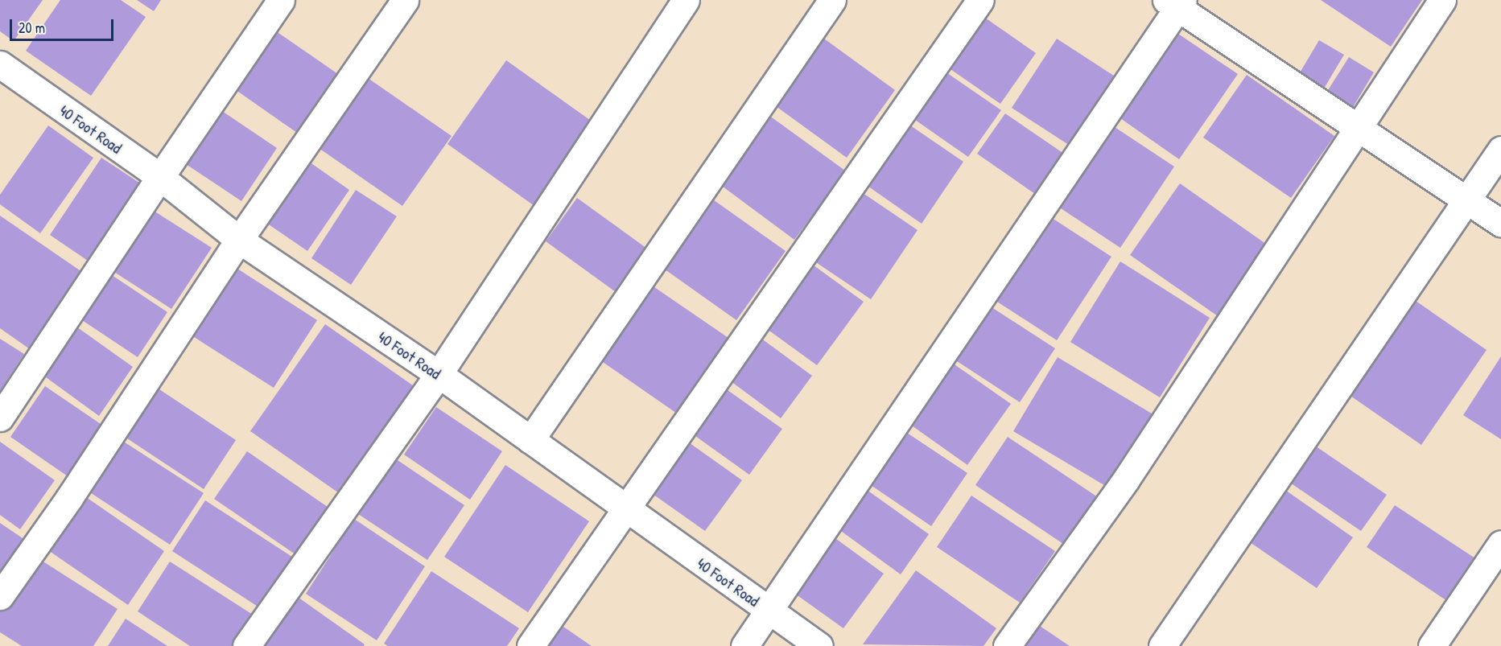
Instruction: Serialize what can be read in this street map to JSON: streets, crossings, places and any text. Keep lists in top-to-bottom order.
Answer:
{
  "streets": {
    "street": ["40 Foot Road"]
  },
  "scale_bar": "20 m"
}
